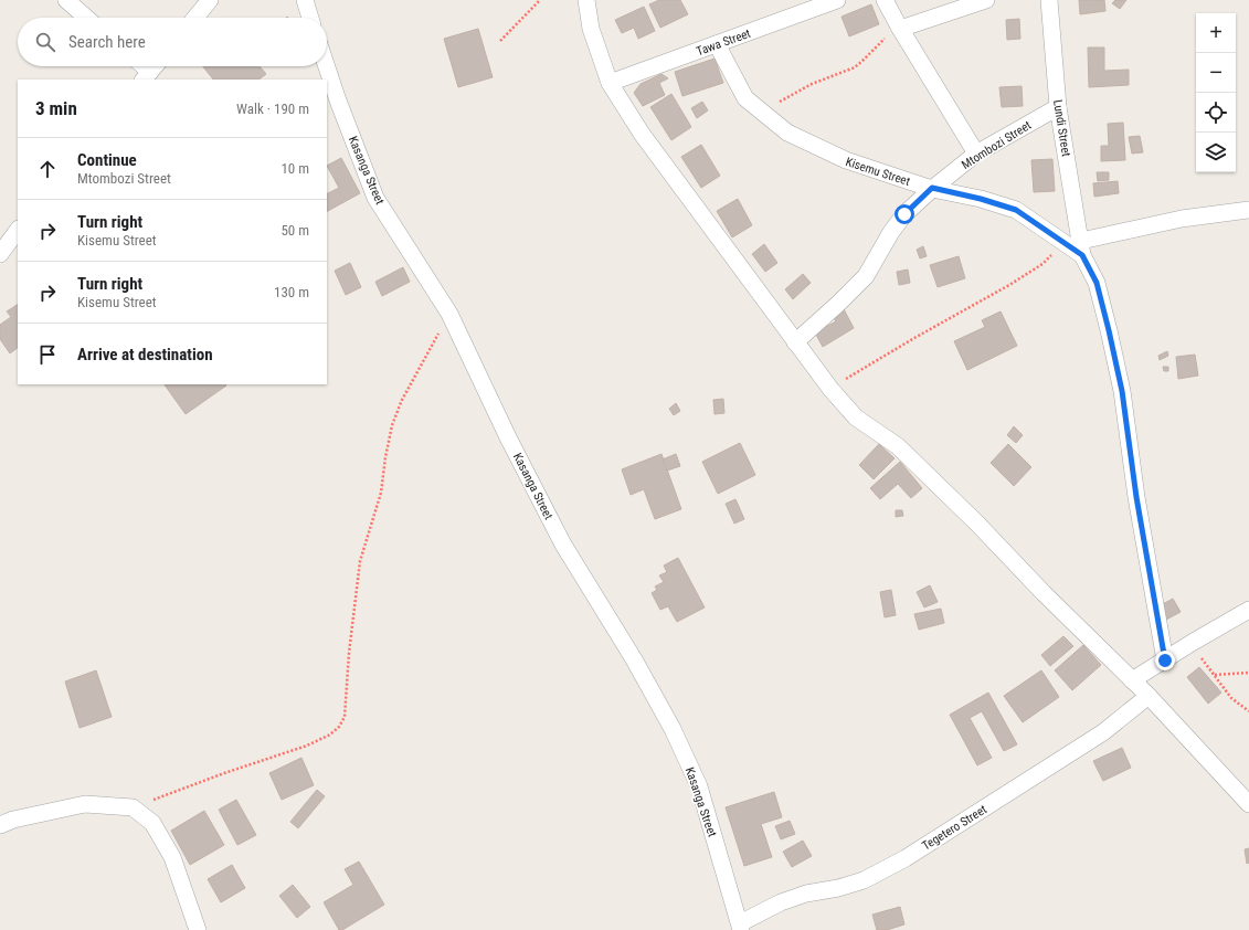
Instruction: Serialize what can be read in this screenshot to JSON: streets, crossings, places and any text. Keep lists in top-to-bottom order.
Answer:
{
  "streets": {
    "street": [
      "Tawa Street",
      "Lundi Street",
      "Mtombozi Street",
      "Kasanga Street",
      "Kisemu Street",
      "Tegetero Street"
    ]
  },
  "crossings": [
    ["Tawa Street", "Kisemu Street"],
    ["Lundi Street", "Mtombozi Street"],
    ["Lundi Street", "Kisemu Street"],
    ["Mtombozi Street", "Kisemu Street"],
    ["Kasanga Street", "Tegetero Street"]
  ],
  "page": {
    "map_buttons": ["+", "−"],
    "search": "Search here",
    "heading": ["3 min", "Walk · 190 m"],
    "list": [
      ["Continue", "Mtombozi Street", "10 m"],
      ["Turn right", "Kisemu Street", "50 m"],
      ["Turn right", "Kisemu Street", "130 m"],
      "Arrive at destination"
    ]
  }
}
